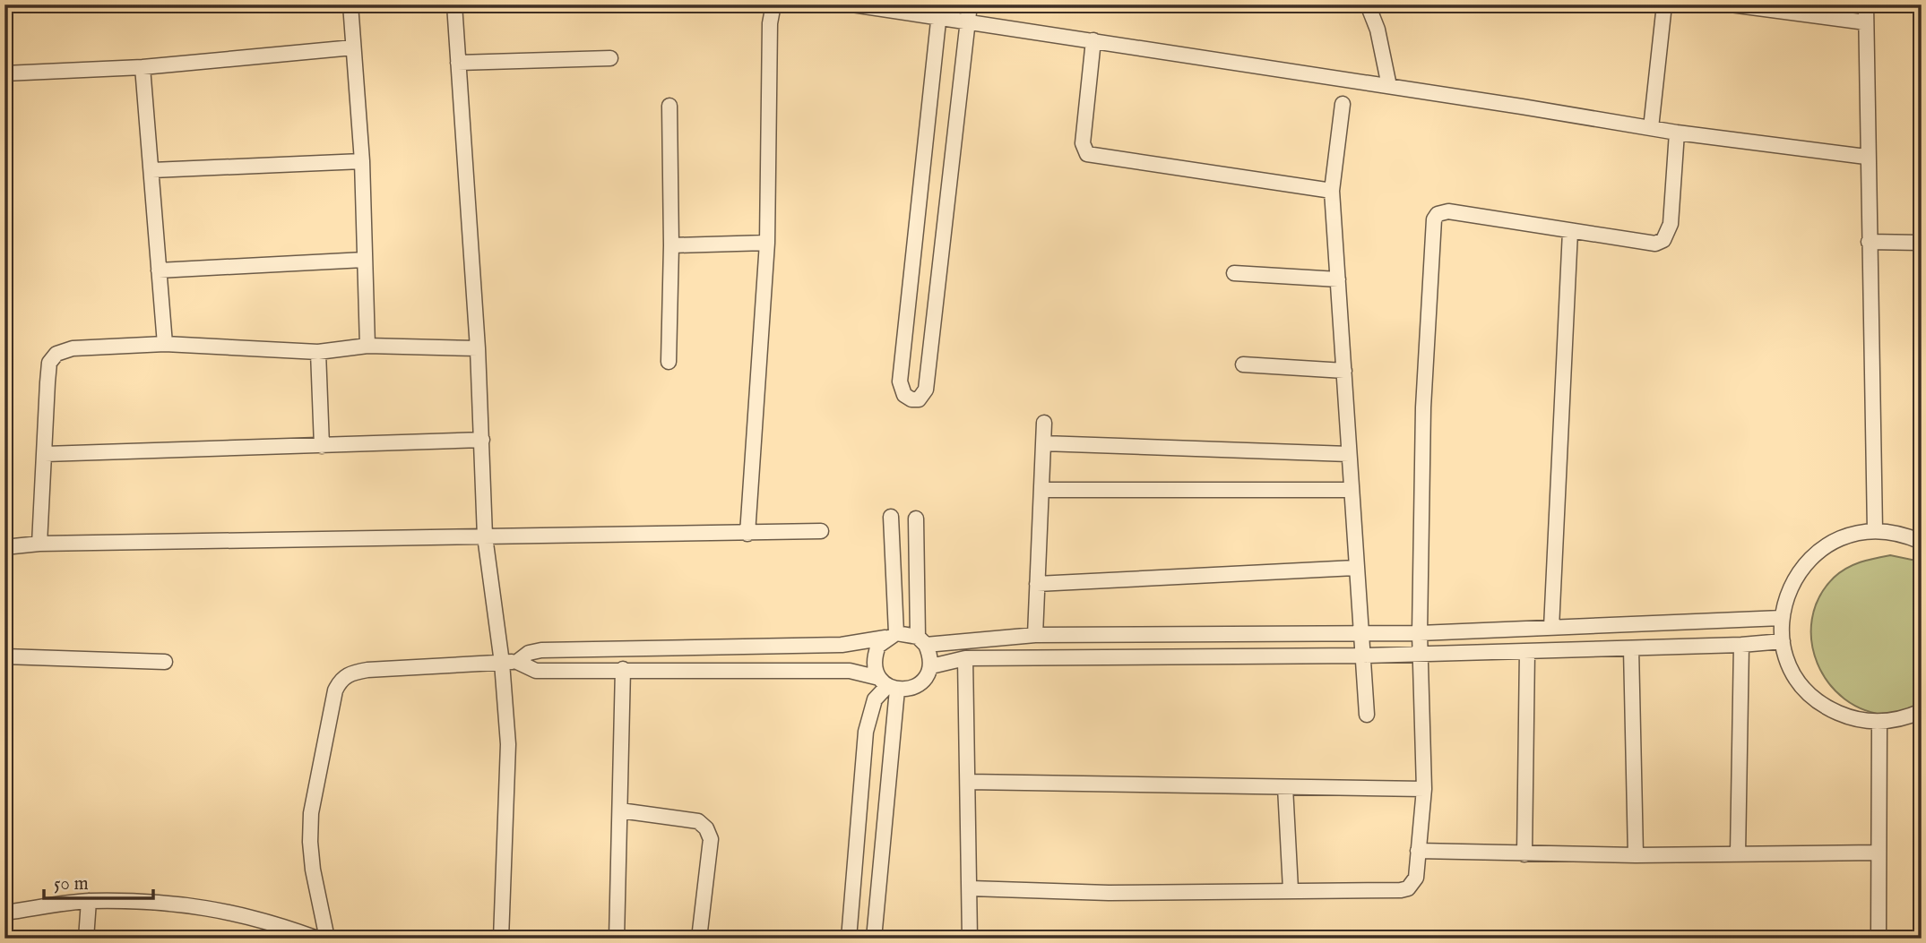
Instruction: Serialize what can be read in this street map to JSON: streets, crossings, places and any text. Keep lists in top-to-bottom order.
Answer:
{
  "scale_bar": "50 m"
}
